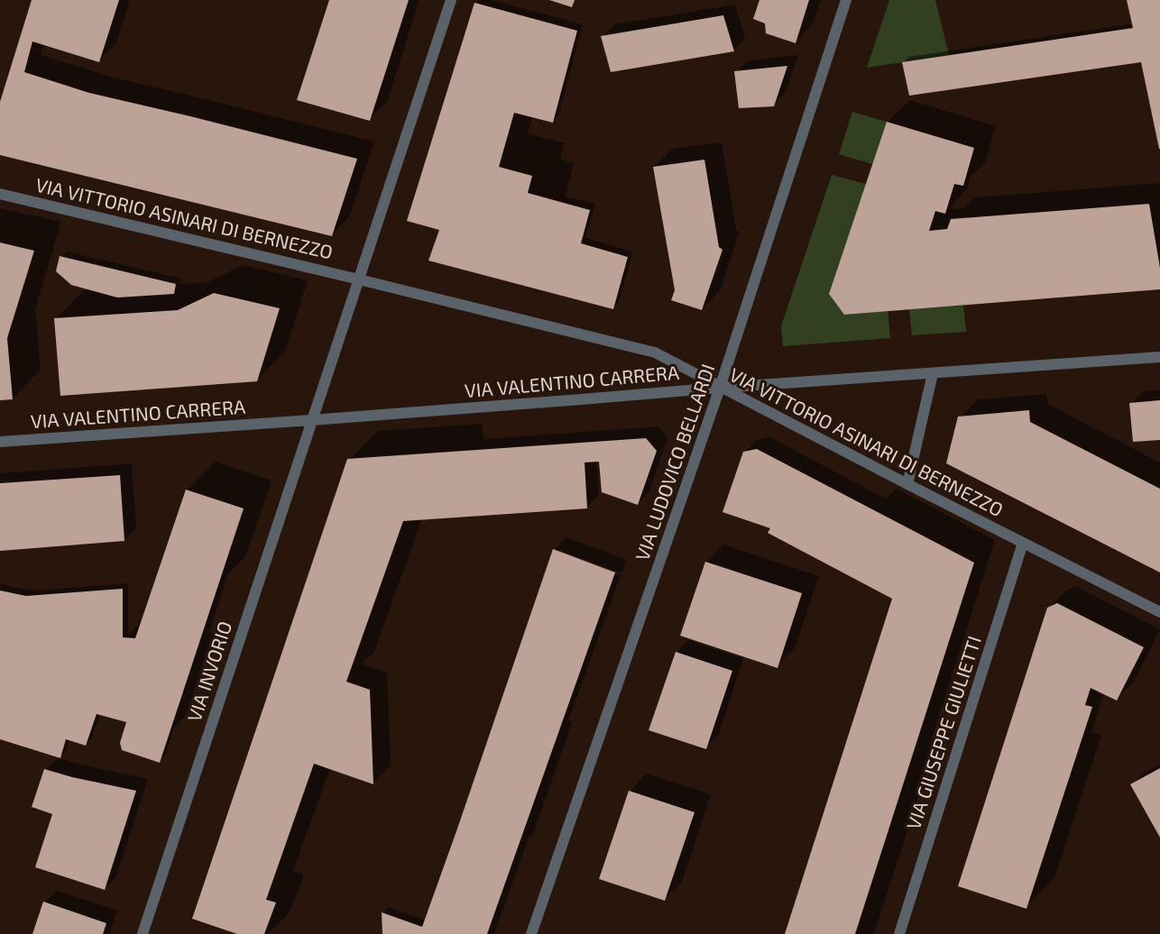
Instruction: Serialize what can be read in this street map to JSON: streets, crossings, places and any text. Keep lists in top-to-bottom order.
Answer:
{
  "streets": {
    "street": [
      "VIA VITTORIO ASINARI DI BERNEZZO",
      "VIA VALENTINO CARRERA",
      "VIA LUDOVICO BELLARDI",
      "VIA INVORIO",
      "VIA GIUSEPPE GIULIETTI"
    ]
  },
  "crossings": [
    ["VIA VITTORIO ASINARI DI BERNEZZO", "VIA VALENTINO CARRERA"],
    ["VIA VITTORIO ASINARI DI BERNEZZO", "VIA LUDOVICO BELLARDI"],
    ["VIA VITTORIO ASINARI DI BERNEZZO", "VIA GIUSEPPE GIULIETTI"],
    ["VIA VALENTINO CARRERA", "VIA LUDOVICO BELLARDI"],
    ["VIA VALENTINO CARRERA", "VIA INVORIO"]
  ]
}
